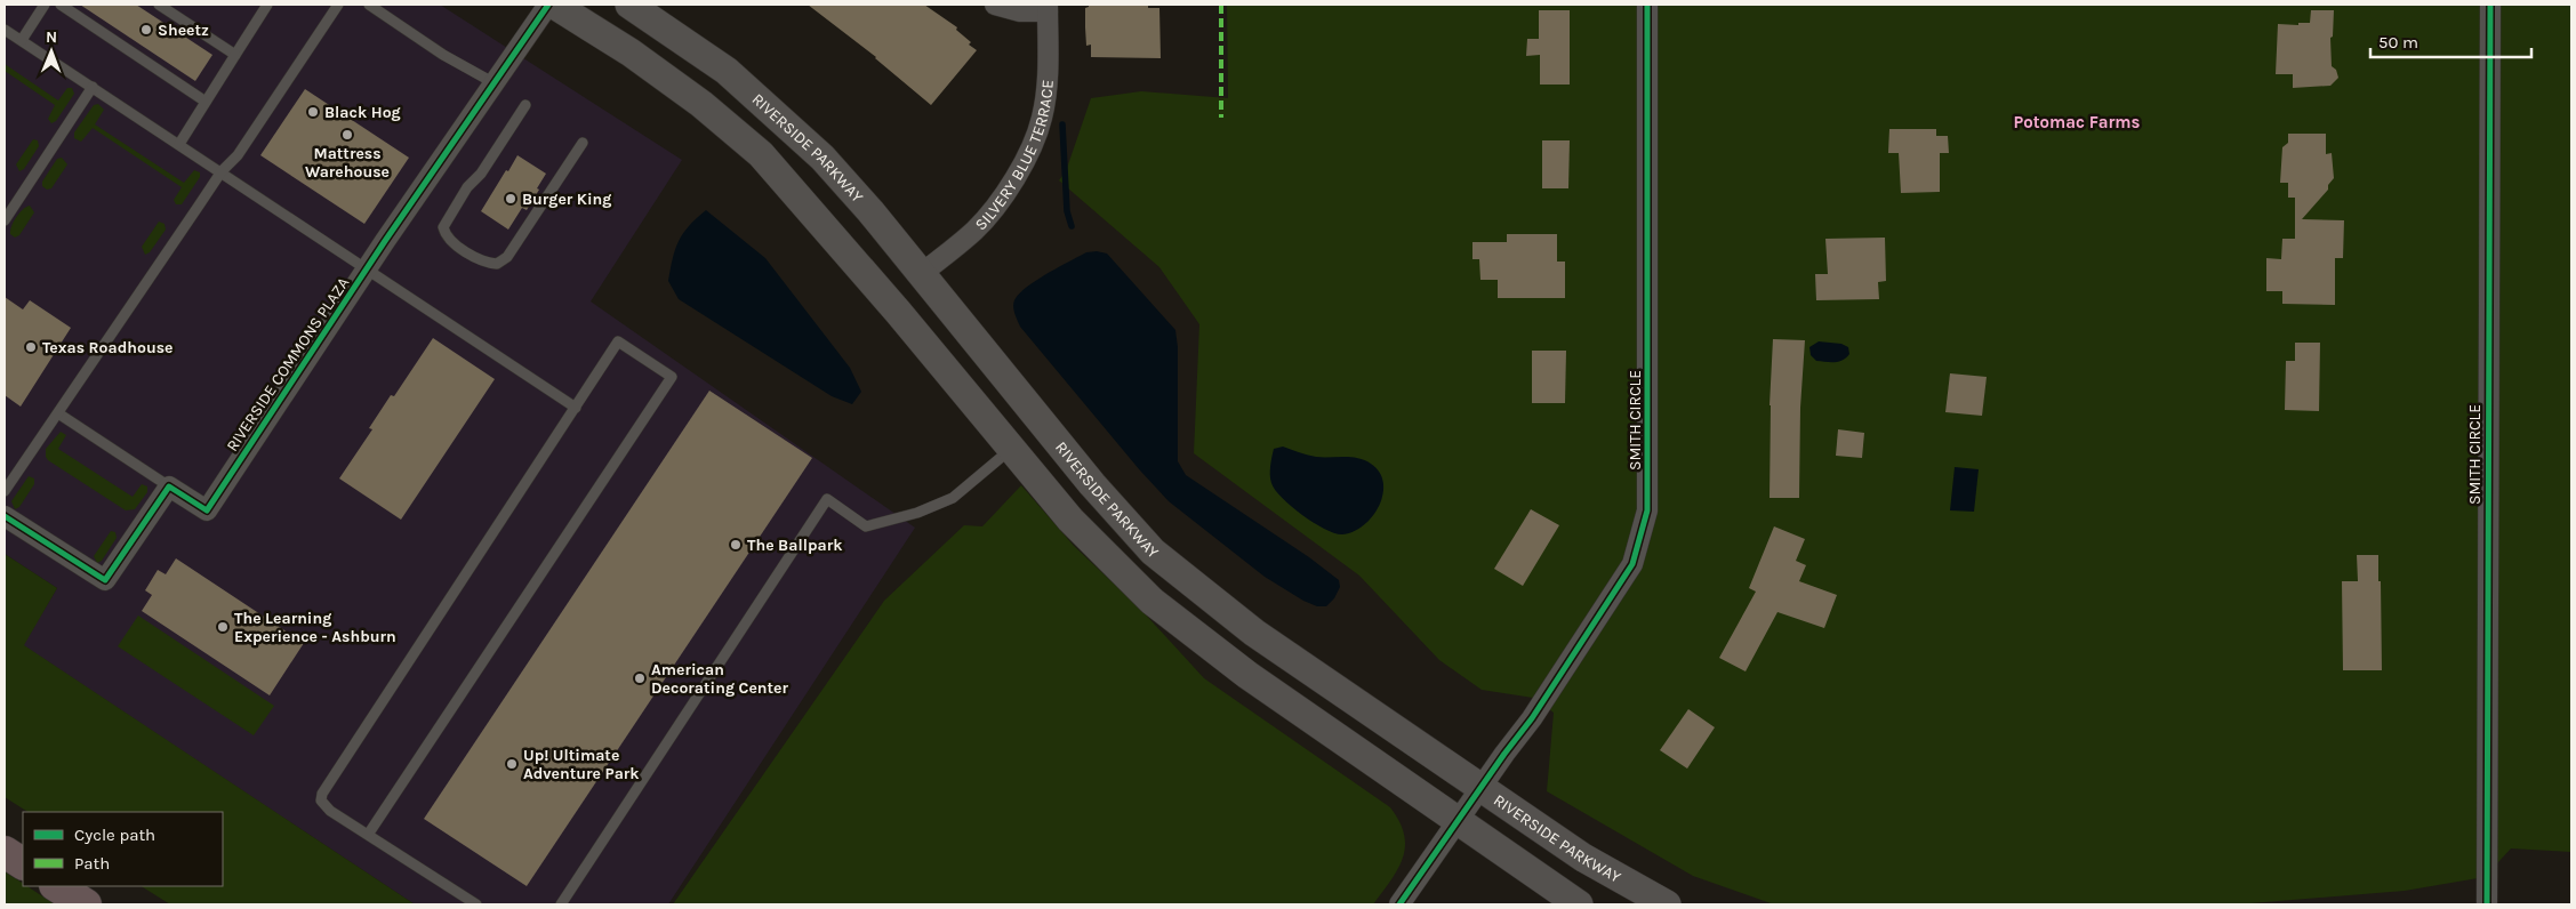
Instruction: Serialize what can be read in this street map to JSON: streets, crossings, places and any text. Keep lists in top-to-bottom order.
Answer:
{
  "streets": {
    "main road": ["RIVERSIDE PARKWAY"],
    "street": ["SILVERY BLUE TERRACE", "RIVERSIDE COMMONS PLAZA", "SMITH CIRCLE"]
  },
  "crossings": [
    ["RIVERSIDE PARKWAY", "SILVERY BLUE TERRACE"],
    ["RIVERSIDE PARKWAY", "SMITH CIRCLE"]
  ],
  "districts": ["Potomac Farms"],
  "places": [
    "Sheetz",
    "Black Hog",
    "Mattress Warehouse",
    "Burger King",
    "Texas Roadhouse",
    "The Ballpark",
    "The Learning Experience - Ashburn",
    "American Decorating Center",
    "Up! Ultimate Adventure Park"
  ],
  "legend": ["Cycle path", "Path"],
  "scale_bar": "50 m",
  "north": "top"
}
